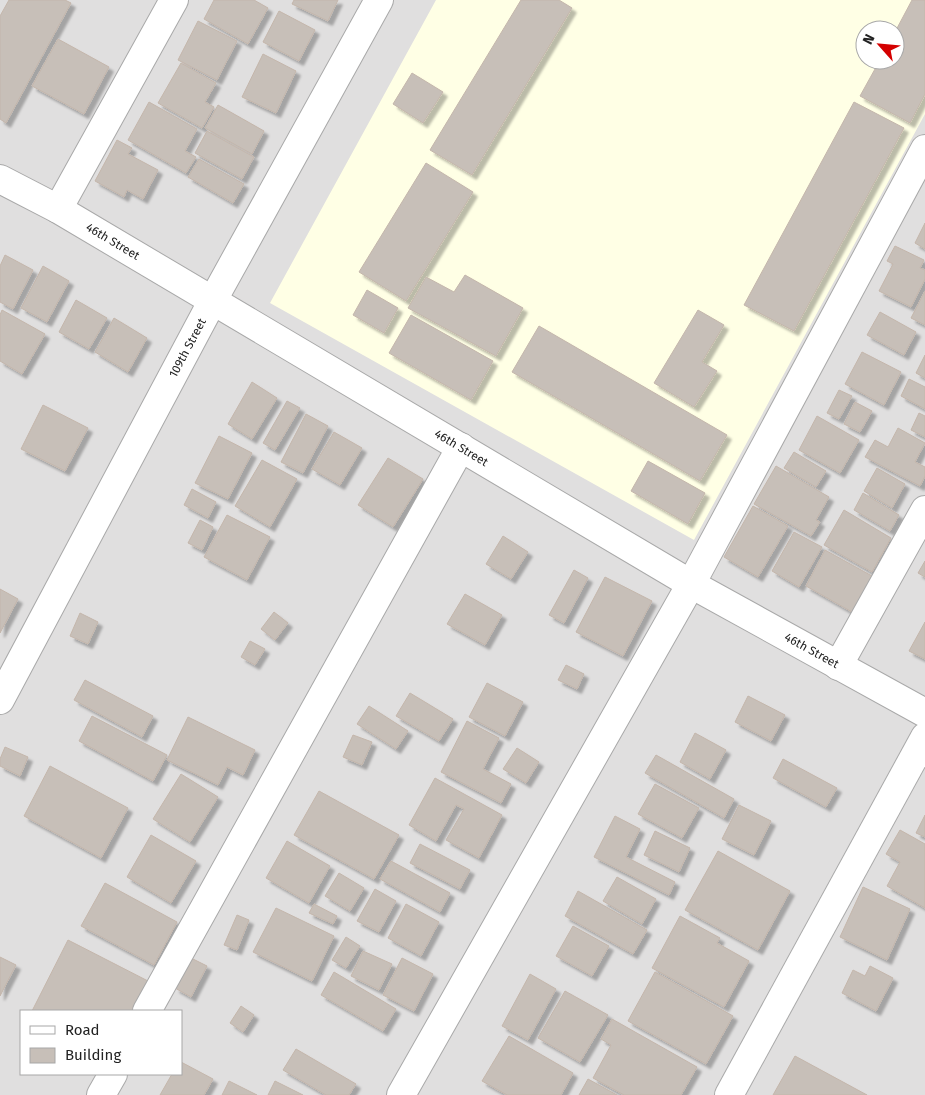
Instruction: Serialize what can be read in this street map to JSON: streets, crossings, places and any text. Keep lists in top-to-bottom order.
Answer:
{
  "streets": {
    "street": ["46th Street", "109th Street"]
  },
  "crossings": [
    ["46th Street", "109th Street"]
  ],
  "legend": ["Road", "Building"],
  "north": "top left"
}
